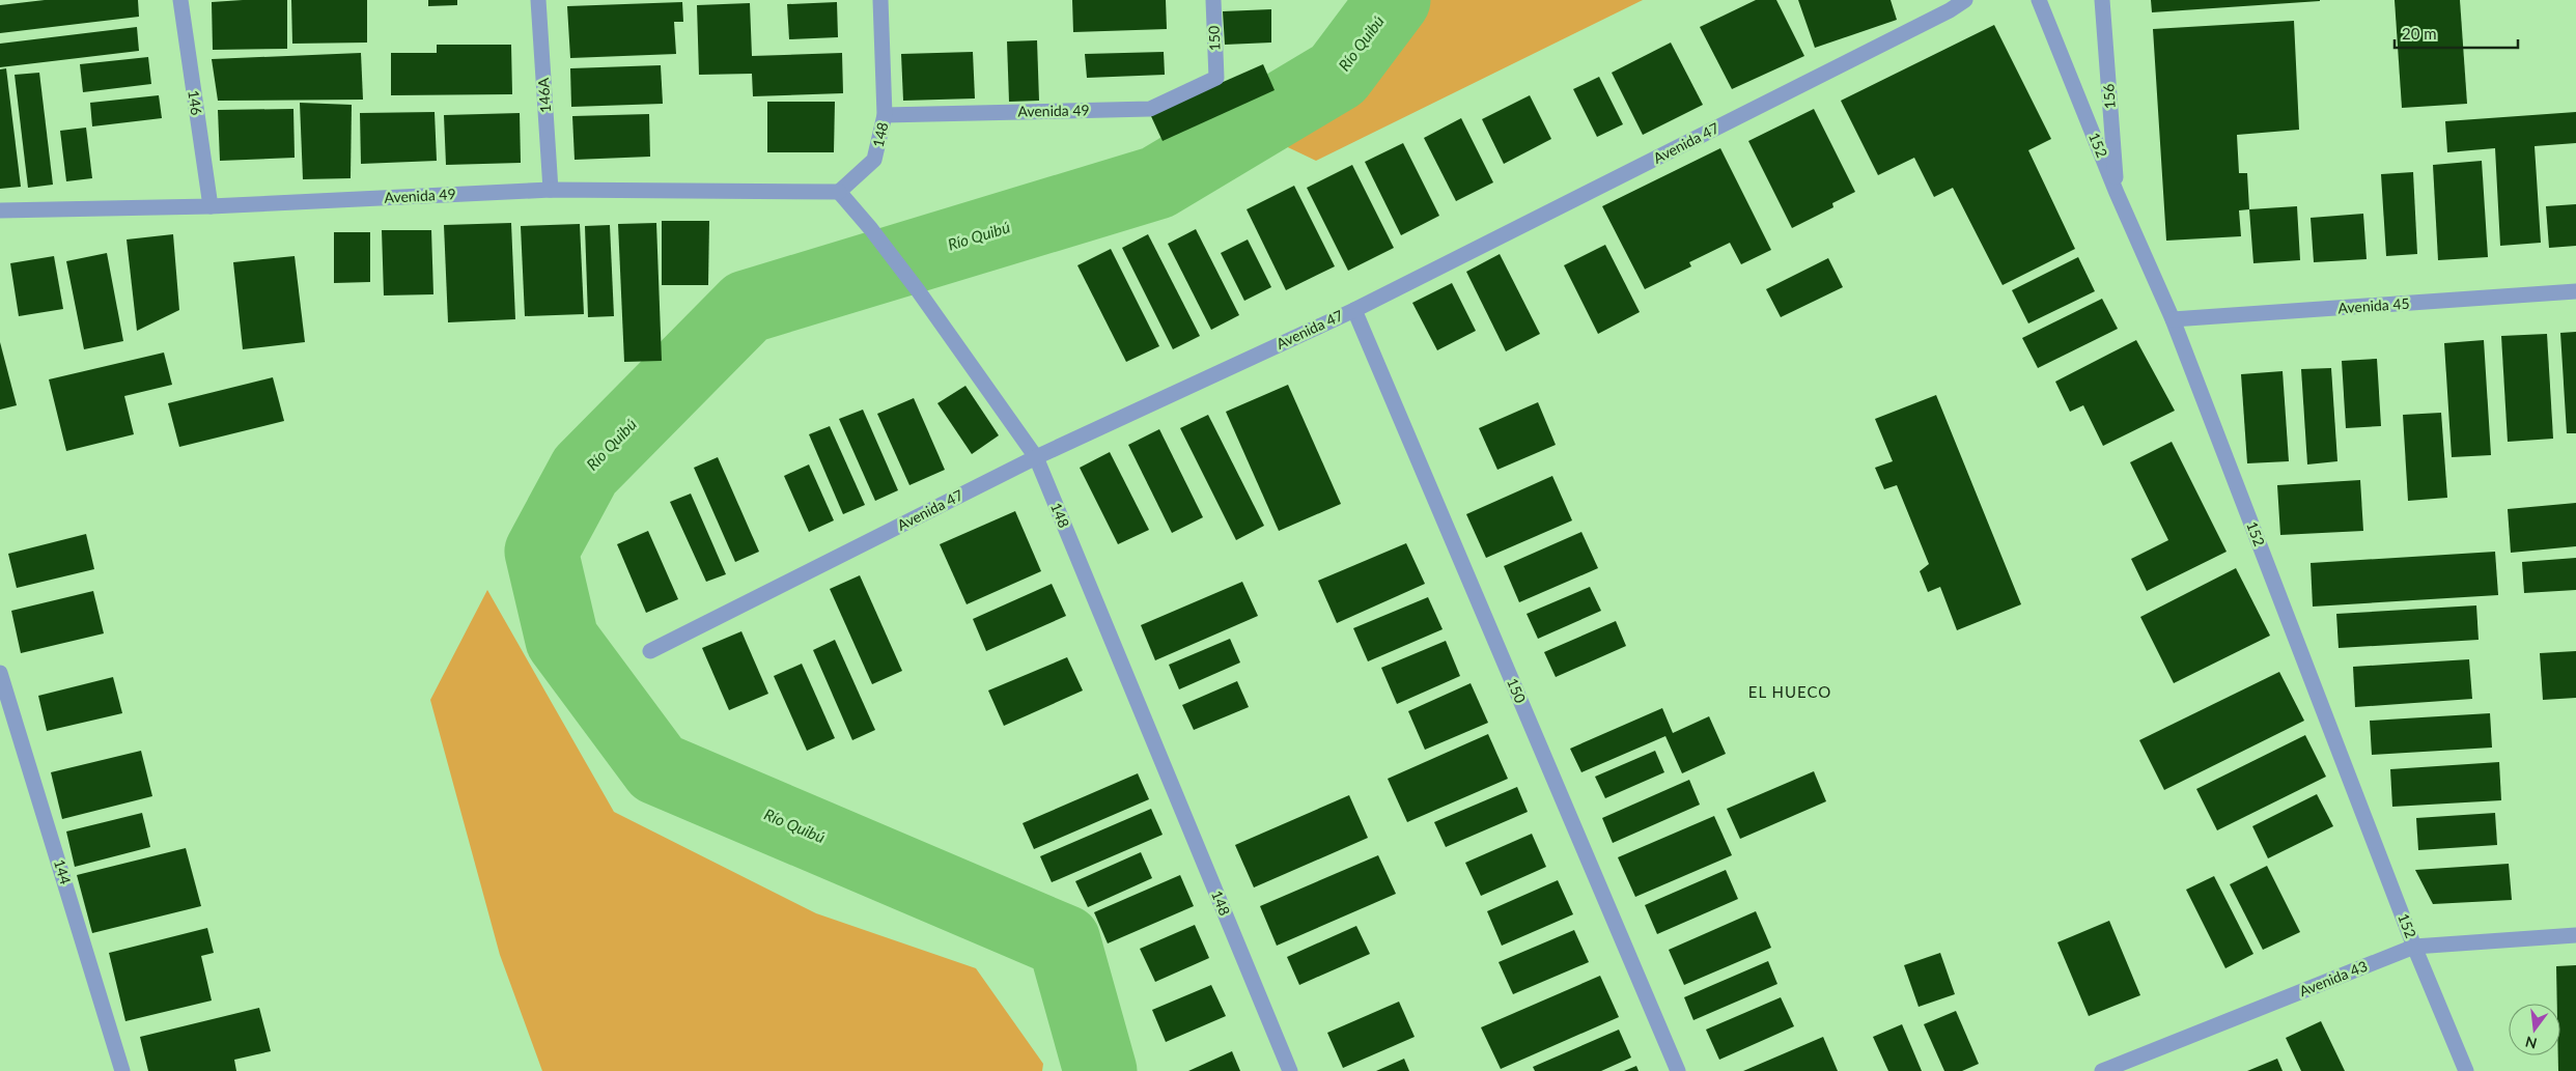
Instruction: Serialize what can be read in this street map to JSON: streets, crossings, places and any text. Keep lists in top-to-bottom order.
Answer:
{
  "streets": {
    "street": [
      "150",
      "146A",
      "156",
      "146",
      "Avenida 49",
      "148",
      "Avenida 47",
      "152",
      "Avenida 45",
      "144",
      "Avenida 43"
    ]
  },
  "crossings": [
    ["150", "Avenida 49"],
    ["150", "Avenida 47"],
    ["146A", "Avenida 49"],
    ["156", "152"],
    ["146", "Avenida 49"],
    ["Avenida 49", "148"],
    ["148", "Avenida 47"],
    ["152", "Avenida 45"],
    ["152", "Avenida 43"]
  ],
  "districts": ["EL HUECO"],
  "water": ["Río Quibú"],
  "scale_bar": "20 m",
  "north": "bottom"
}
